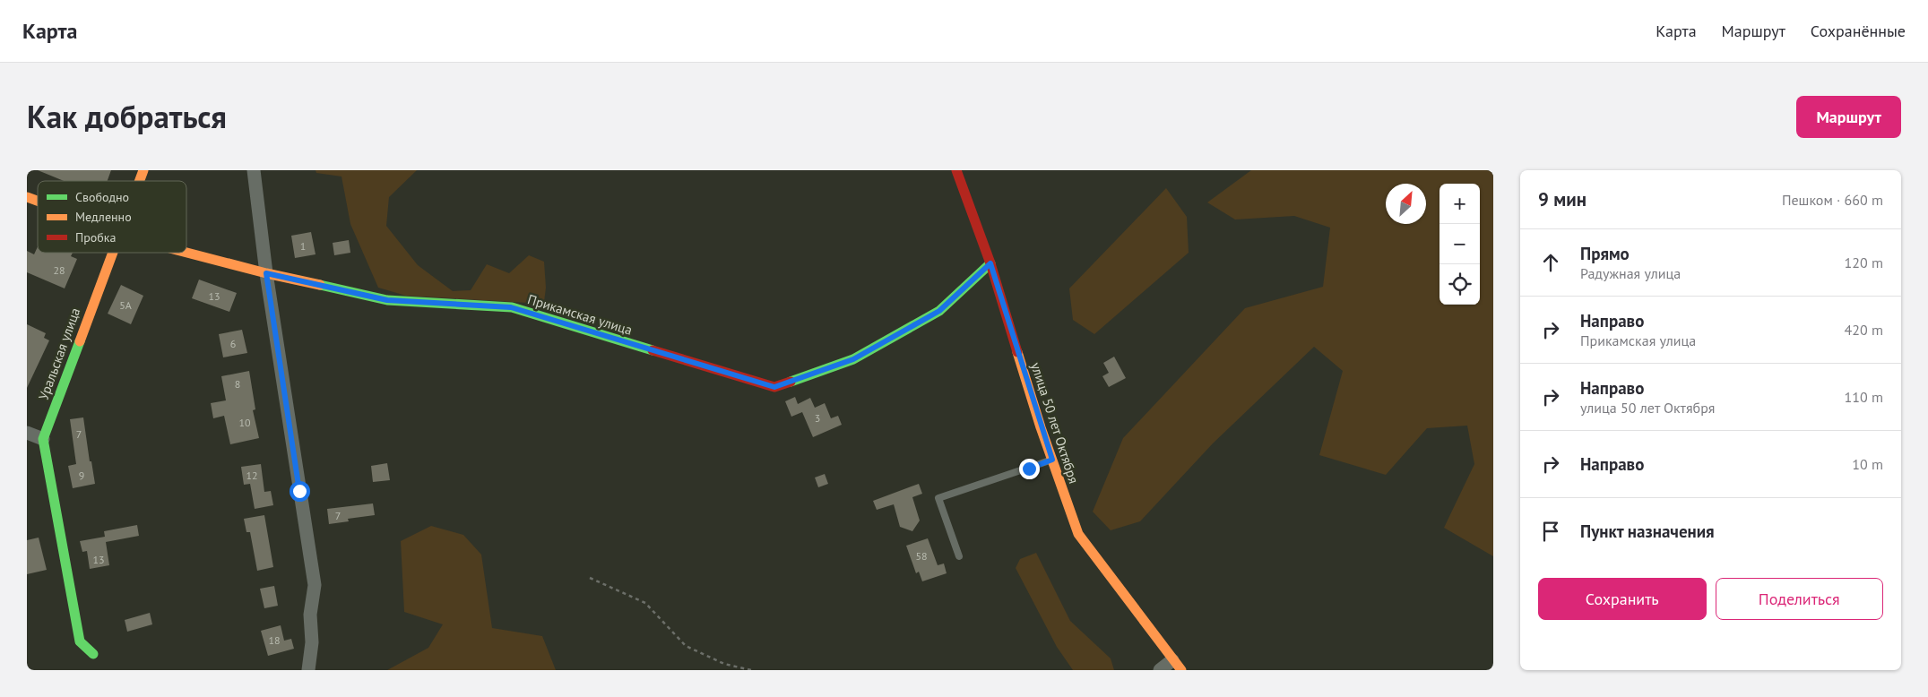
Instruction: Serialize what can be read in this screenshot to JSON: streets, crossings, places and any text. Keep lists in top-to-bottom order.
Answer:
{
  "streets": {
    "street": ["Прикамская улица", "Уральская улица", "улица 50 лет Октября"]
  },
  "crossings": [
    ["Прикамская улица", "улица 50 лет Октября"]
  ],
  "house_numbers": [
    "1",
    "28",
    "13",
    "5А",
    "6",
    "8",
    "3",
    "10",
    "7",
    "9",
    "12",
    "7",
    "58",
    "13",
    "18"
  ],
  "legend": ["Свободно", "Медленно", "Пробка"],
  "north": "top right",
  "page": {
    "header": "Карта",
    "nav": ["Карта", "Маршрут", "Сохранённые"],
    "title": "Как добраться",
    "buttons": [
      "Маршрут",
      ["Сохранить", "Поделиться"]
    ],
    "heading": ["9 мин", "Пешком · 660 m"],
    "map_buttons": ["+", "−"],
    "list": [
      ["Прямо", "Радужная улица", "120 m"],
      ["Направо", "Прикамская улица", "420 m"],
      ["Направо", "улица 50 лет Октября", "110 m"],
      ["Направо", "10 m"],
      "Пункт назначения"
    ]
  }
}
